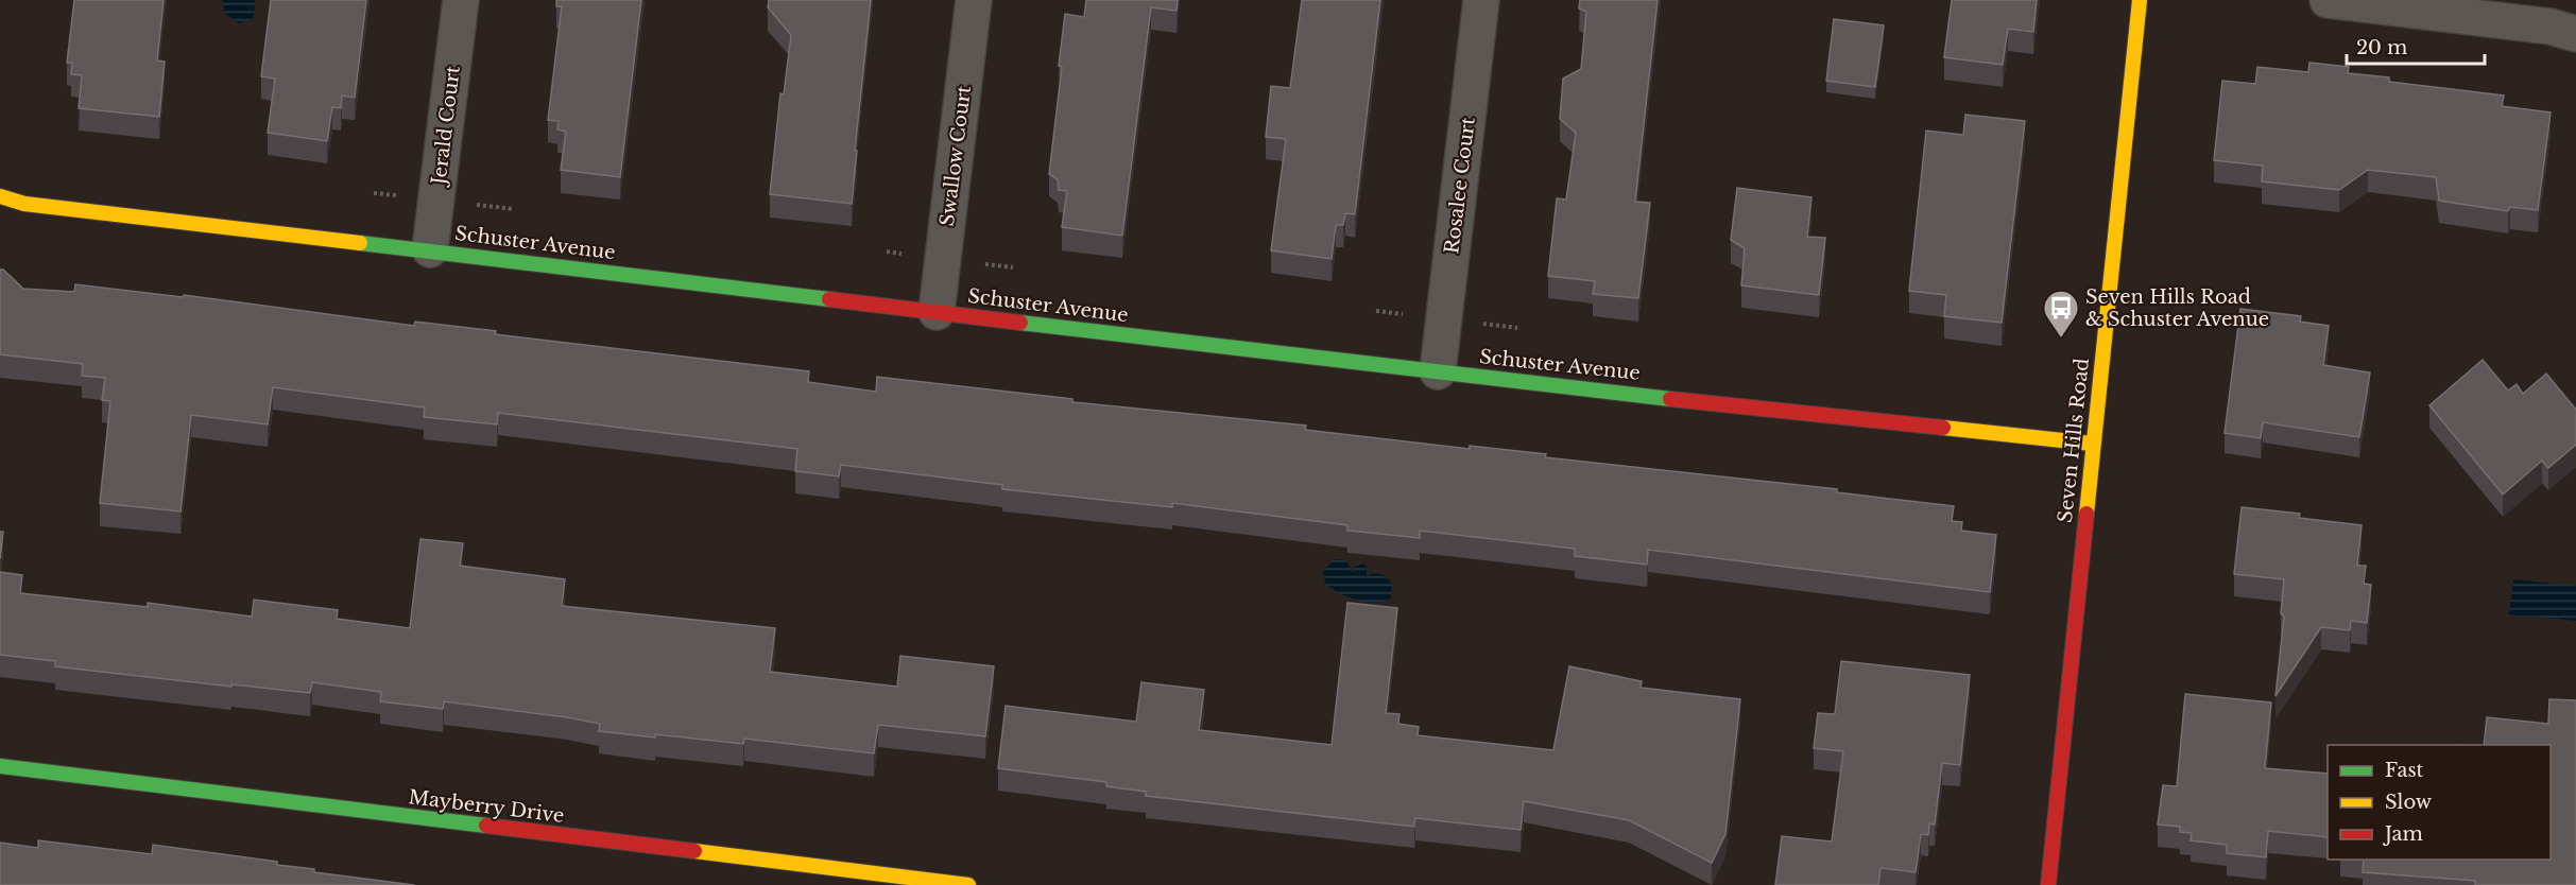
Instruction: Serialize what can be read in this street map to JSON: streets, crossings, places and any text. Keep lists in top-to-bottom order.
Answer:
{
  "streets": {
    "street": [
      "Jerald Court",
      "Swallow Court",
      "Rosalee Court",
      "Schuster Avenue",
      "Seven Hills Road",
      "Mayberry Drive"
    ]
  },
  "crossings": [
    ["Jerald Court", "Schuster Avenue"],
    ["Swallow Court", "Schuster Avenue"],
    ["Rosalee Court", "Schuster Avenue"],
    ["Schuster Avenue", "Seven Hills Road"]
  ],
  "places": {
    "bus stop": ["Seven Hills Road & Schuster Avenue"]
  },
  "legend": ["Fast", "Slow", "Jam"],
  "scale_bar": "20 m"
}
